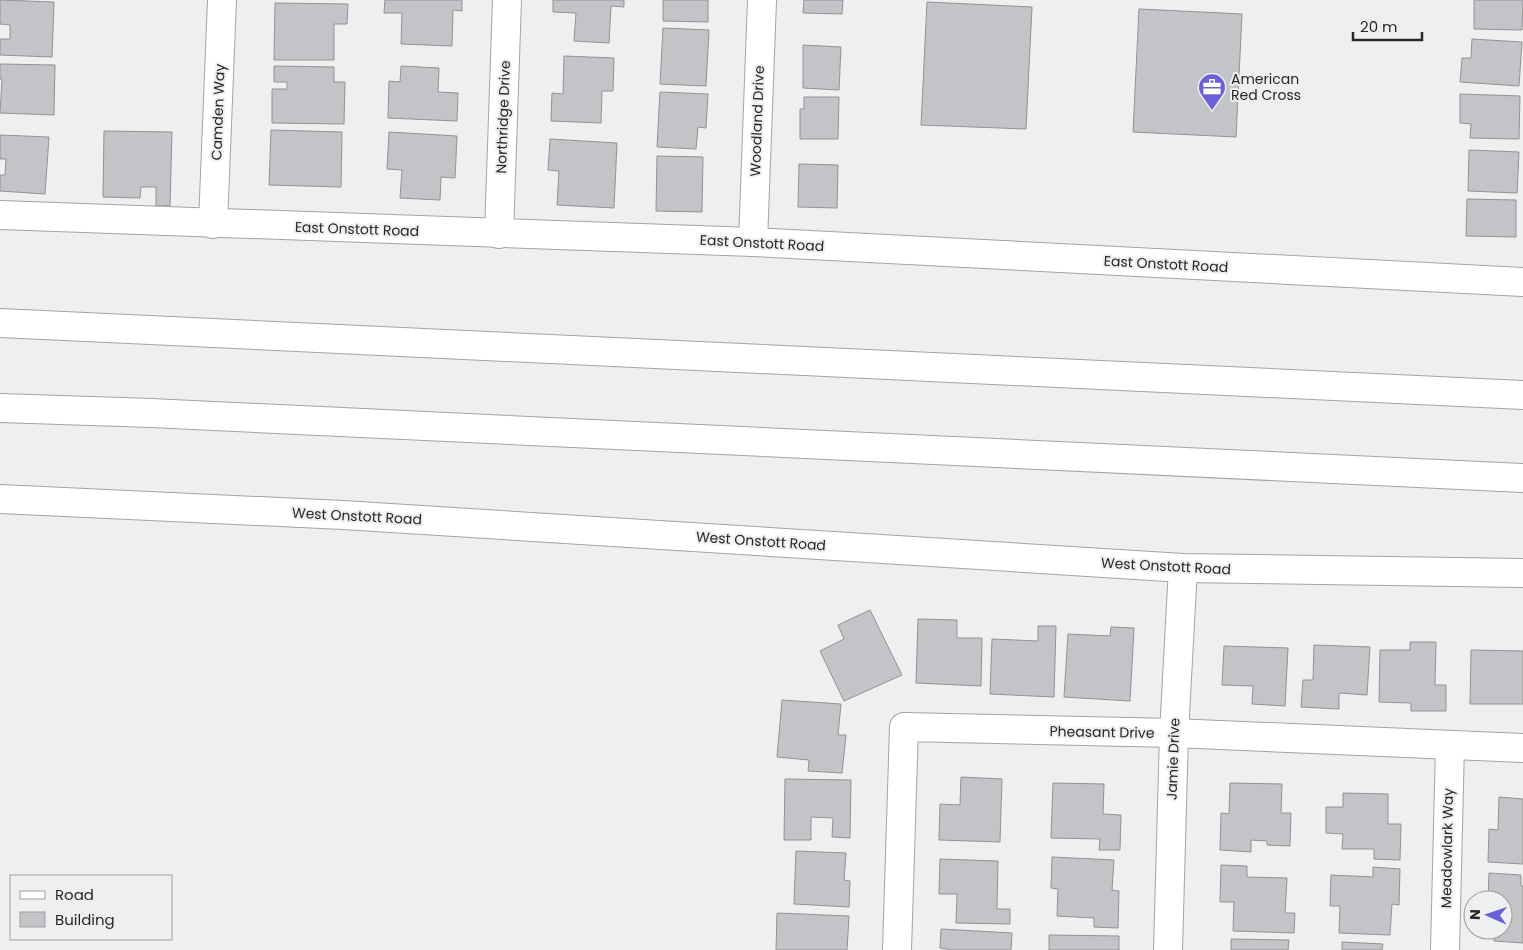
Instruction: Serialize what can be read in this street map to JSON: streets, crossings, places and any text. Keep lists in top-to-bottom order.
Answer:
{
  "streets": {
    "main road": [
      "Camden Way",
      "Northridge Drive",
      "Woodland Drive",
      "East Onstott Road",
      "West Onstott Road",
      "Pheasant Drive",
      "Jamie Drive",
      "Meadowlark Way"
    ]
  },
  "crossings": [
    ["Camden Way", "East Onstott Road"],
    ["Northridge Drive", "East Onstott Road"],
    ["Woodland Drive", "East Onstott Road"],
    ["West Onstott Road", "Jamie Drive"],
    ["Pheasant Drive", "Jamie Drive"],
    ["Pheasant Drive", "Meadowlark Way"]
  ],
  "places": {
    "office": ["American Red Cross"]
  },
  "legend": ["Road", "Building"],
  "scale_bar": "20 m",
  "north": "left"
}
